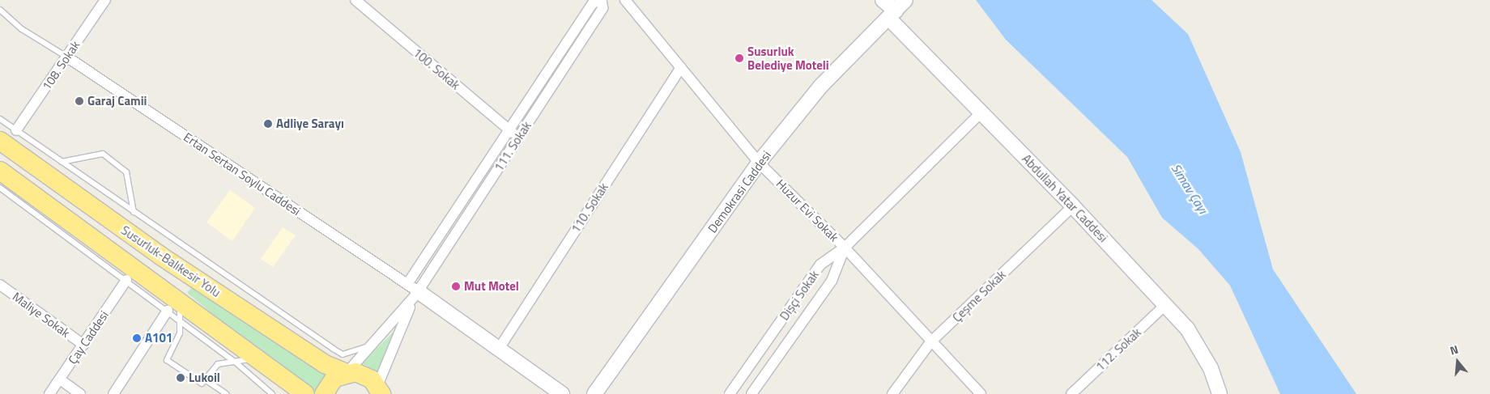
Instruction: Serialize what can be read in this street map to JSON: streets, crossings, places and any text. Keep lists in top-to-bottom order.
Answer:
{
  "streets": {
    "highway": ["Susurluk-Balıkesir Yolu"],
    "main road": ["Demokrasi Caddesi", "Abdullah Yatar Caddesi"],
    "street": [
      "108. Sokak",
      "100. Sokak",
      "111. Sokak",
      "Ertan Sertan Soylu Caddesi",
      "110. Sokak",
      "Huzur Evi Sokak",
      "Dişçi Sokak",
      "Çeşme Sokak",
      "Maliye Sokak",
      "Çay Caddesi",
      "112. Sokak"
    ]
  },
  "crossings": [
    ["108. Sokak", "Ertan Sertan Soylu Caddesi"],
    ["100. Sokak", "111. Sokak"],
    ["111. Sokak", "Ertan Sertan Soylu Caddesi"],
    ["Demokrasi Caddesi", "Abdullah Yatar Caddesi"],
    ["Demokrasi Caddesi", "Huzur Evi Sokak"],
    ["Abdullah Yatar Caddesi", "Çeşme Sokak"],
    ["Abdullah Yatar Caddesi", "112. Sokak"],
    ["110. Sokak", "Huzur Evi Sokak"],
    ["Huzur Evi Sokak", "Dişçi Sokak"],
    ["Huzur Evi Sokak", "Çeşme Sokak"],
    ["Maliye Sokak", "Çay Caddesi"]
  ],
  "water": ["Simav Çayı"],
  "places": [
    "Susurluk Belediye Moteli",
    "Garaj Camii",
    "Adliye Sarayı",
    "Mut Motel",
    "A101",
    "Lukoil"
  ],
  "north": "top"
}
